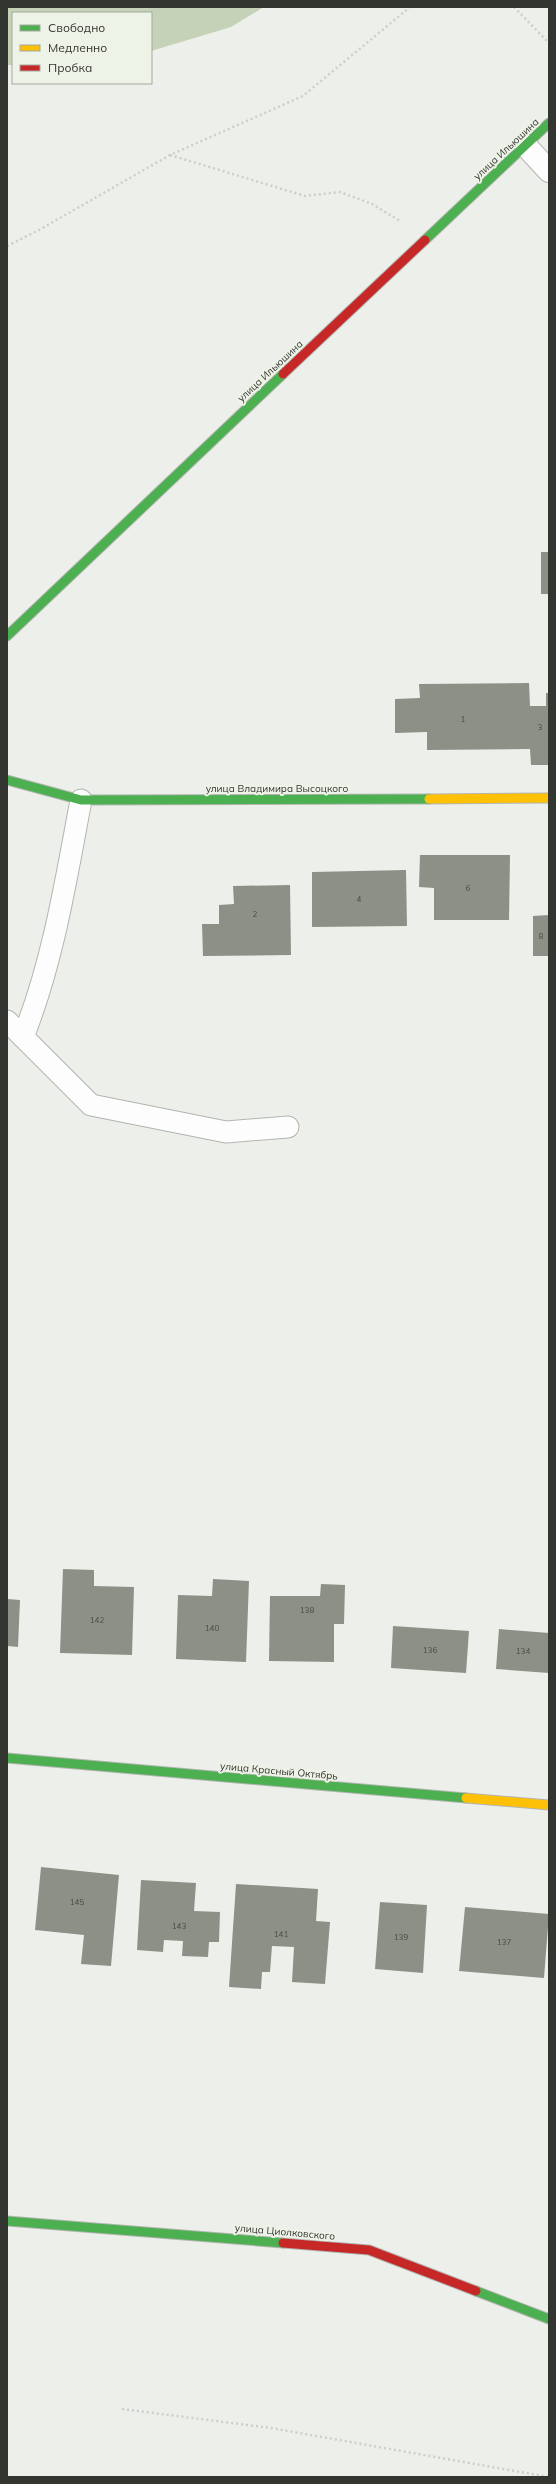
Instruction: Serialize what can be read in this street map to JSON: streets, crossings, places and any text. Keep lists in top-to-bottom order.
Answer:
{
  "streets": {
    "main road": [
      "улица Ильюшина",
      "улица Владимира Высоцкого",
      "улица Красный Октябрь",
      "улица Циолковского"
    ]
  },
  "house_numbers": [
    "1",
    "3",
    "6",
    "4",
    "2",
    "8",
    "138",
    "142",
    "140",
    "136",
    "134",
    "145",
    "143",
    "141",
    "139",
    "137"
  ],
  "legend": ["Свободно", "Медленно", "Пробка"]
}
